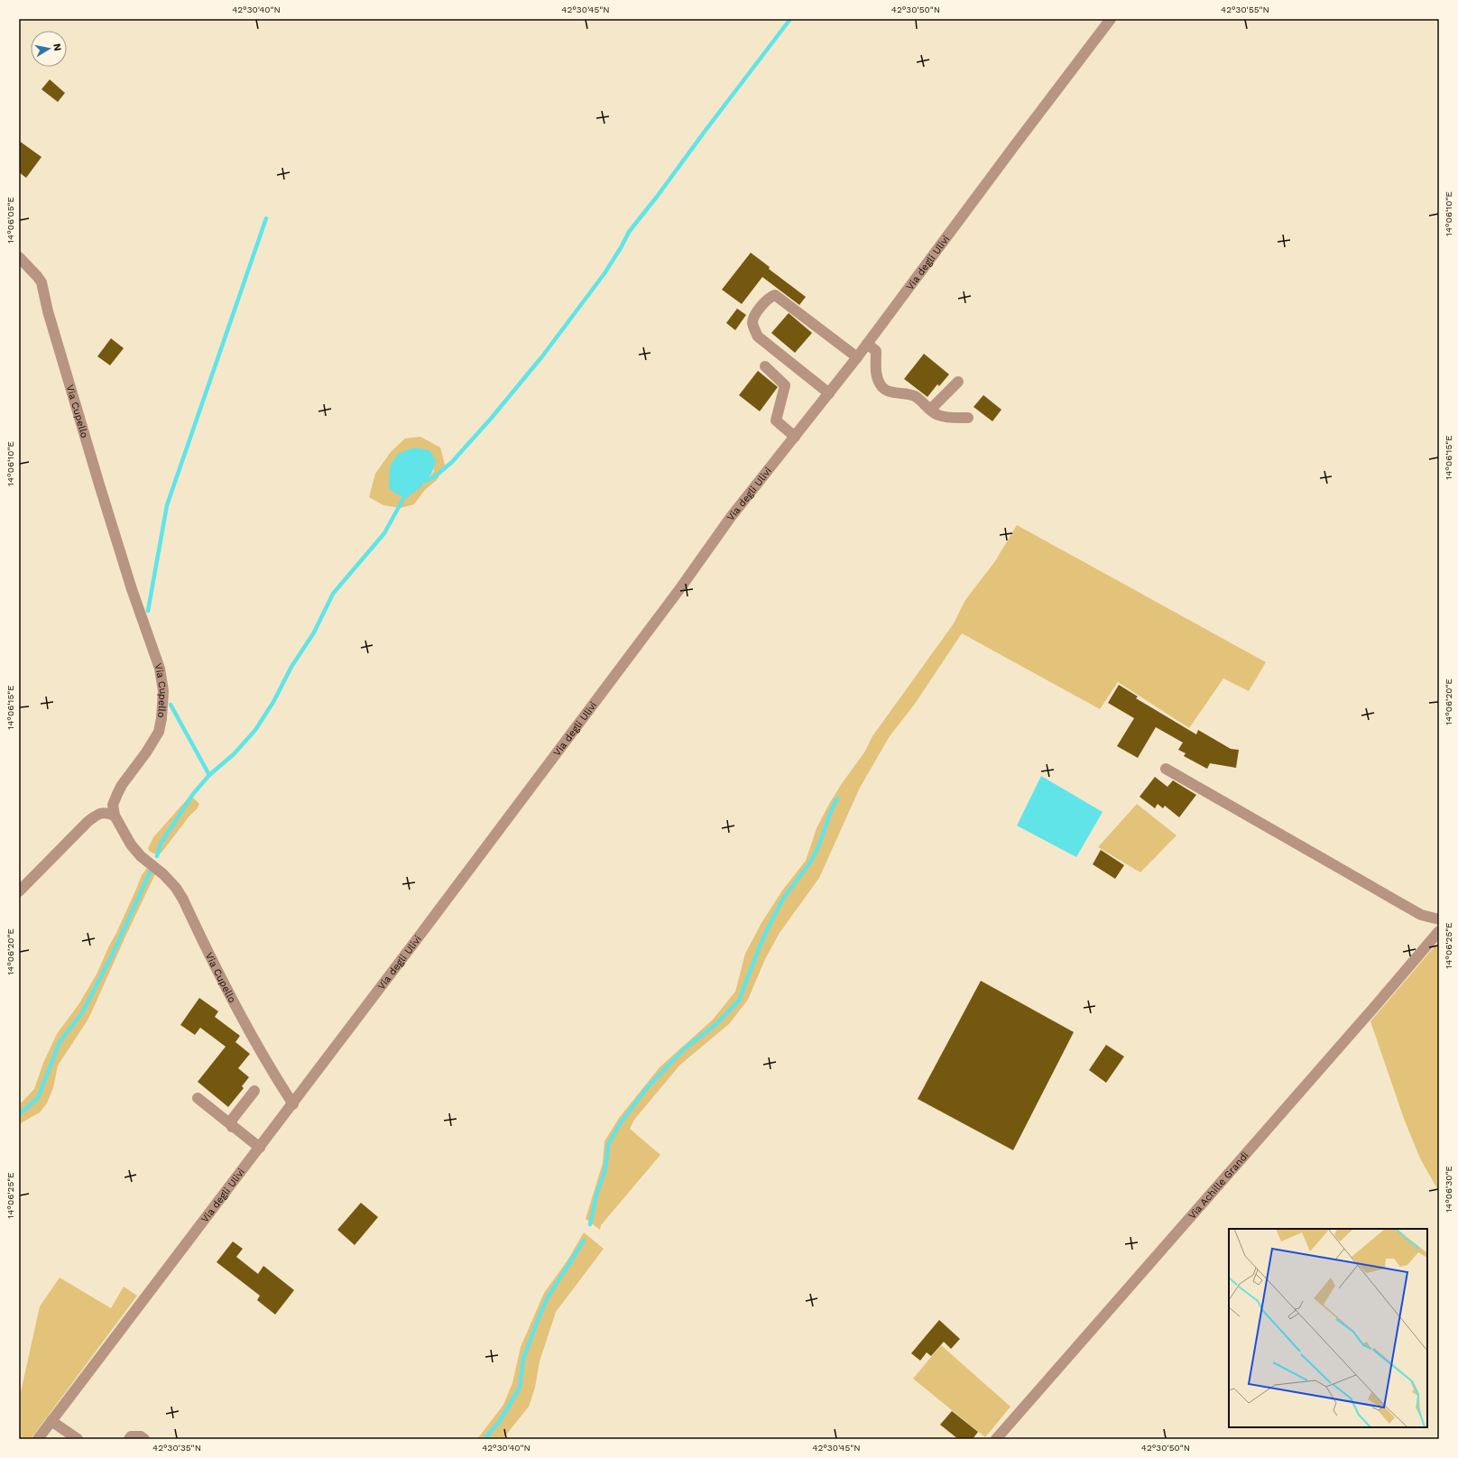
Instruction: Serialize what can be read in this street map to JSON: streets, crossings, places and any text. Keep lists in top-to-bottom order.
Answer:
{
  "streets": {
    "street": ["Via degli Ulivi", "Via Cupello", "Via Achille Grandi"]
  },
  "crossings": [
    ["Via degli Ulivi", "Via Cupello"]
  ],
  "north": "right",
  "coordinates": [
    "42°30'40\"N",
    "42°30'45\"N",
    "42°30'50\"N",
    "42°30'55\"N",
    "14°06'10\"E",
    "14°06'05\"E",
    "14°06'15\"E",
    "14°06'20\"E",
    "14°06'25\"E",
    "14°06'30\"E",
    "42°30'35\"N"
  ]
}
